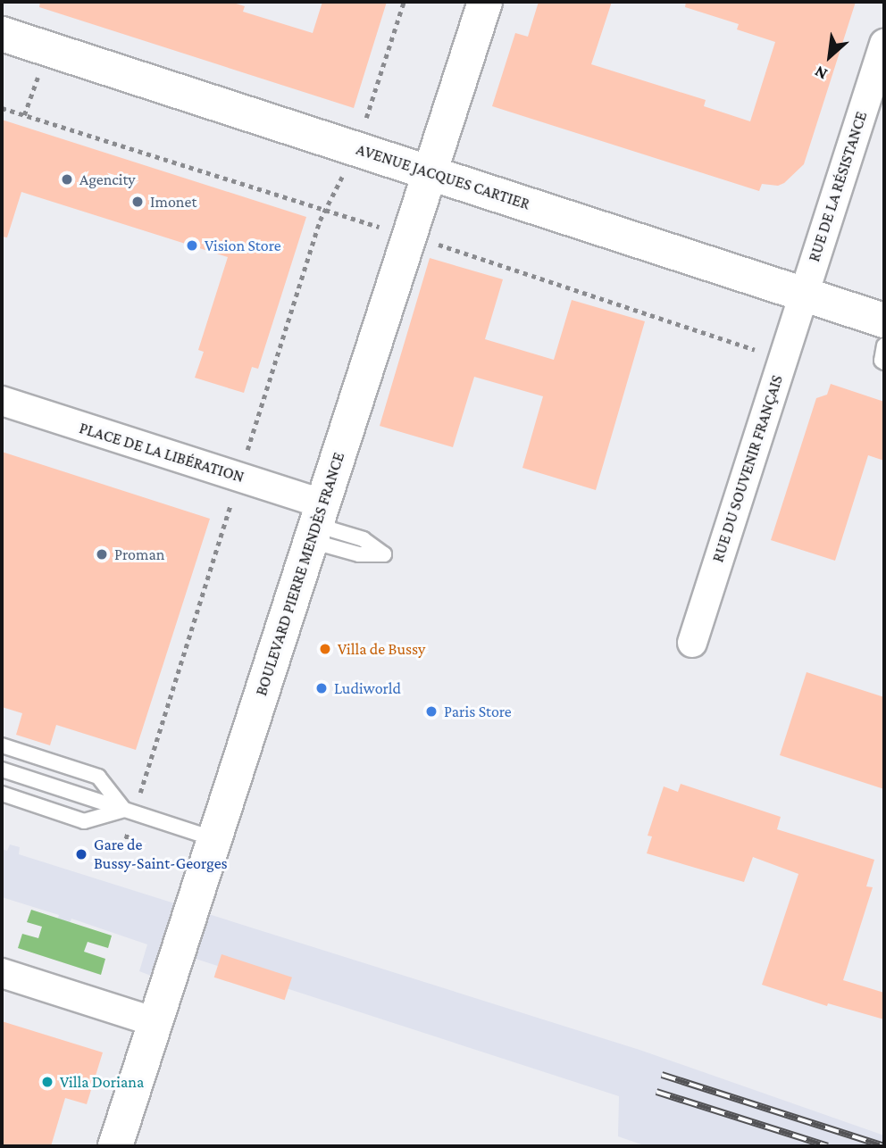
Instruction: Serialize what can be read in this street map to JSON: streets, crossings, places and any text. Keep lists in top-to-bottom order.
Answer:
{
  "streets": {
    "street": [
      "AVENUE JACQUES CARTIER",
      "RUE DE LA RÉSISTANCE",
      "PLACE DE LA LIBÉRATION",
      "RUE DU SOUVENIR FRANÇAIS",
      "BOULEVARD PIERRE MENDÈS FRANCE"
    ]
  },
  "crossings": [
    ["AVENUE JACQUES CARTIER", "RUE DE LA RÉSISTANCE"],
    ["AVENUE JACQUES CARTIER", "RUE DU SOUVENIR FRANÇAIS"],
    ["AVENUE JACQUES CARTIER", "BOULEVARD PIERRE MENDÈS FRANCE"],
    ["RUE DE LA RÉSISTANCE", "RUE DU SOUVENIR FRANÇAIS"],
    ["PLACE DE LA LIBÉRATION", "BOULEVARD PIERRE MENDÈS FRANCE"]
  ],
  "places": [
    "Agencity",
    "Imonet",
    "Vision Store",
    "Proman",
    "Villa de Bussy",
    "Ludiworld",
    "Paris Store",
    "Gare de Bussy-Saint-Georges",
    "Villa Doriana"
  ],
  "north": "bottom left"
}
